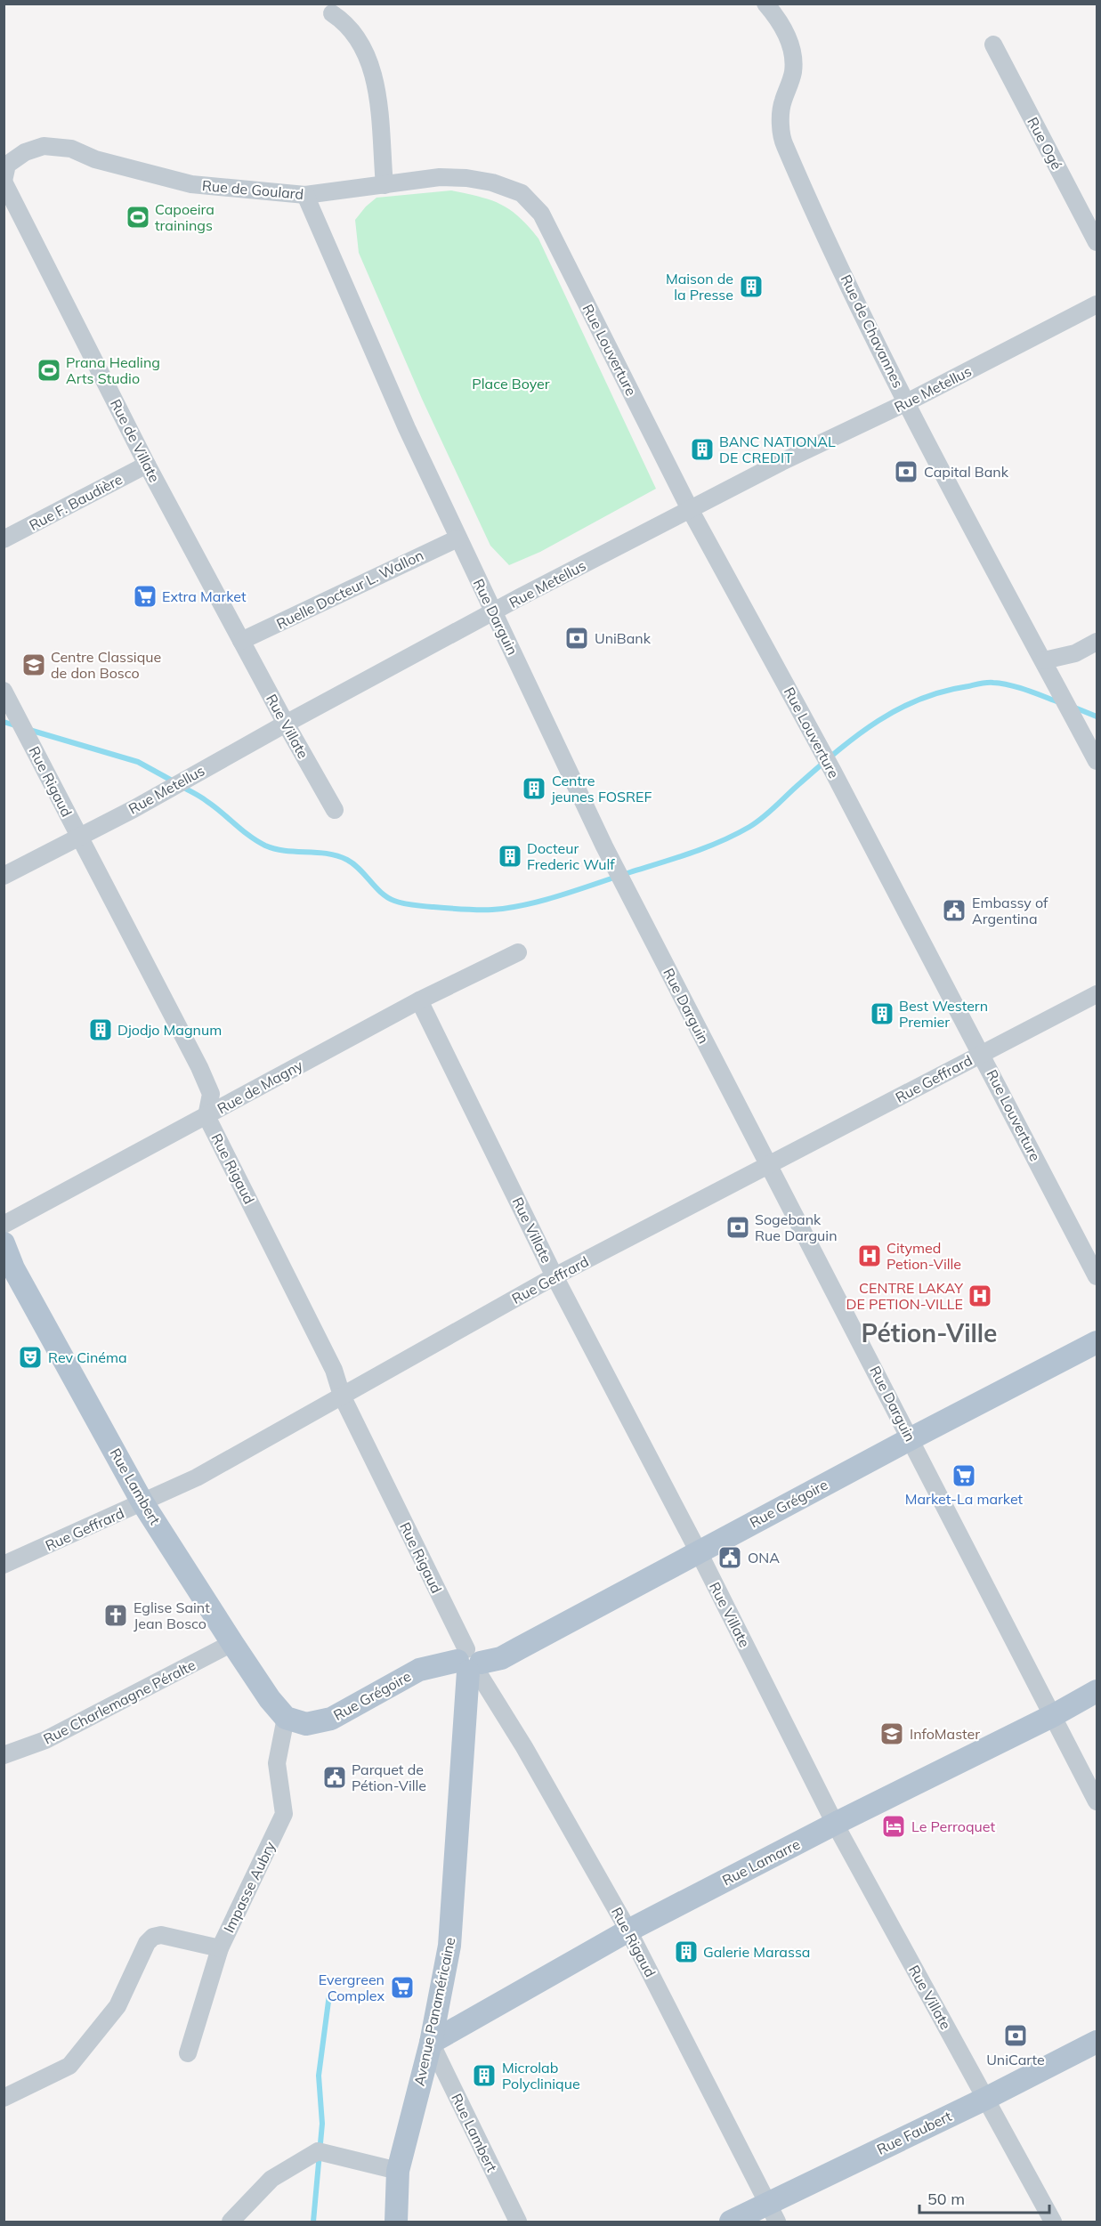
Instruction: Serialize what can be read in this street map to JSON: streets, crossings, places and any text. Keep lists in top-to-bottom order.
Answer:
{
  "streets": {
    "main road": [
      "Rue Lambert",
      "Rue Grégoire",
      "Rue Lamarre",
      "Avenue Panaméricaine",
      "Rue Faubert"
    ],
    "street": [
      "Rue Ogé",
      "Rue de Goulard",
      "Rue de Chavannes",
      "Rue Louverture",
      "Rue Metellus",
      "Rue de Villate",
      "Rue F. Baudière",
      "Ruelle Docteur L. Wallon",
      "Rue Darguin",
      "Rue Villate",
      "Rue Rigaud",
      "Rue Geffrard",
      "Rue de Magny",
      "Rue Charlemagne Péralte",
      "Impasse Aubry"
    ]
  },
  "crossings": [
    ["Rue de Goulard", "Rue Louverture"],
    ["Rue de Goulard", "Rue de Villate"],
    ["Rue de Goulard", "Rue Darguin"],
    ["Rue de Chavannes", "Rue Metellus"],
    ["Rue Louverture", "Rue Metellus"],
    ["Rue Louverture", "Rue Geffrard"],
    ["Rue Metellus", "Rue Darguin"],
    ["Rue Metellus", "Rue Villate"],
    ["Rue Metellus", "Rue Rigaud"],
    ["Rue de Villate", "Rue F. Baudière"],
    ["Rue de Villate", "Ruelle Docteur L. Wallon"],
    ["Rue de Villate", "Rue Villate"],
    ["Ruelle Docteur L. Wallon", "Rue Darguin"],
    ["Ruelle Docteur L. Wallon", "Rue Villate"],
    ["Rue Darguin", "Rue Geffrard"],
    ["Rue Darguin", "Rue Grégoire"],
    ["Rue Darguin", "Rue Lamarre"],
    ["Rue Villate", "Rue Geffrard"],
    ["Rue Villate", "Rue de Magny"],
    ["Rue Villate", "Rue Grégoire"],
    ["Rue Villate", "Rue Lamarre"],
    ["Rue Villate", "Rue Faubert"],
    ["Rue Rigaud", "Rue Geffrard"],
    ["Rue Rigaud", "Rue de Magny"],
    ["Rue Rigaud", "Rue Grégoire"],
    ["Rue Rigaud", "Rue Lamarre"],
    ["Rue Rigaud", "Avenue Panaméricaine"],
    ["Rue Rigaud", "Rue Faubert"],
    ["Rue Geffrard", "Rue Lambert"],
    ["Rue Lambert", "Rue Grégoire"],
    ["Rue Lambert", "Rue Charlemagne Péralte"],
    ["Rue Lambert", "Rue Lamarre"],
    ["Rue Lambert", "Impasse Aubry"],
    ["Rue Lambert", "Avenue Panaméricaine"],
    ["Rue Grégoire", "Impasse Aubry"],
    ["Rue Grégoire", "Avenue Panaméricaine"],
    ["Rue Lamarre", "Avenue Panaméricaine"]
  ],
  "districts": ["Pétion-Ville"],
  "parks": ["Place Boyer"],
  "places": {
    "sports": ["Capoeira trainings", "Prana Healing Arts Studio"],
    "building": [
      "Maison de la Presse",
      "BANC NATIONAL DE CREDIT",
      "Centre jeunes FOSREF",
      "Docteur Frederic Wulf",
      "Best Western Premier",
      "Djodjo Magnum",
      "Galerie Marassa",
      "Microlab Polyclinique"
    ],
    "bank": [
      "Capital Bank",
      "UniBank",
      "Sogebank Rue Darguin",
      "UniCarte"
    ],
    "supermarket": ["Extra Market", "Market-La market", "Evergreen Complex"],
    "school or university": ["Centre Classique de don Bosco", "InfoMaster"],
    "public building": ["Embassy of Argentina", "ONA", "Parquet de Pétion-Ville"],
    "hospital": ["Citymed Petion-Ville", "CENTRE LAKAY DE PETION-VILLE"],
    "theatre": ["Rev Cinéma"],
    "church": ["Eglise Saint Jean Bosco"],
    "hotel": ["Le Perroquet"]
  },
  "scale_bar": "50 m"
}
